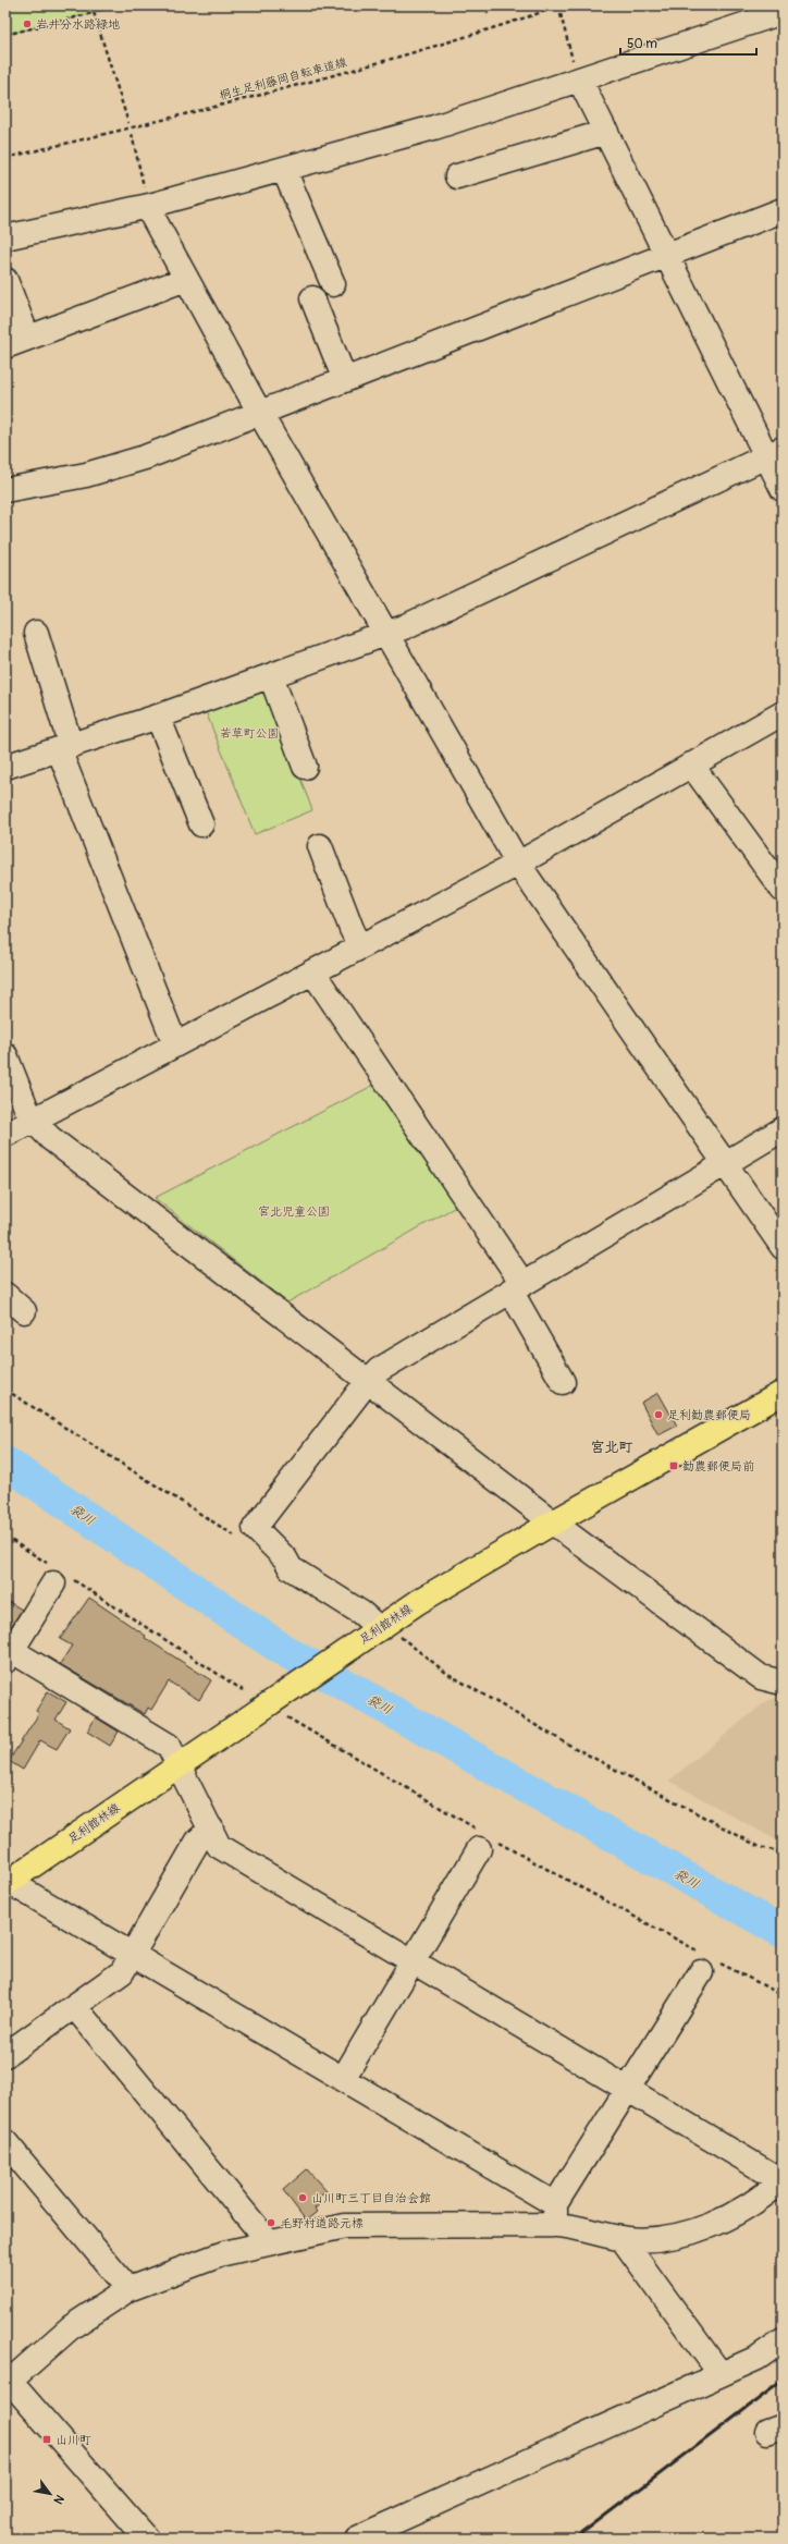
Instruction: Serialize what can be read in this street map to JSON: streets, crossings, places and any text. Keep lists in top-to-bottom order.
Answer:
{
  "streets": {
    "main road": ["足利館林線"],
    "path": ["桐生足利藤岡自転車道線"]
  },
  "districts": ["宮北町"],
  "water": ["袋川"],
  "parks": ["若草町公園", "宮北児童公園"],
  "places": {
    "other": [
      "岩井分水路緑地",
      "足利勧農郵便局",
      "山川町三丁目自治会館",
      "毛野村道路元標"
    ],
    "transit": ["勧農郵便局前", "山川町"]
  },
  "scale_bar": "50 m",
  "north": "bottom right"
}
